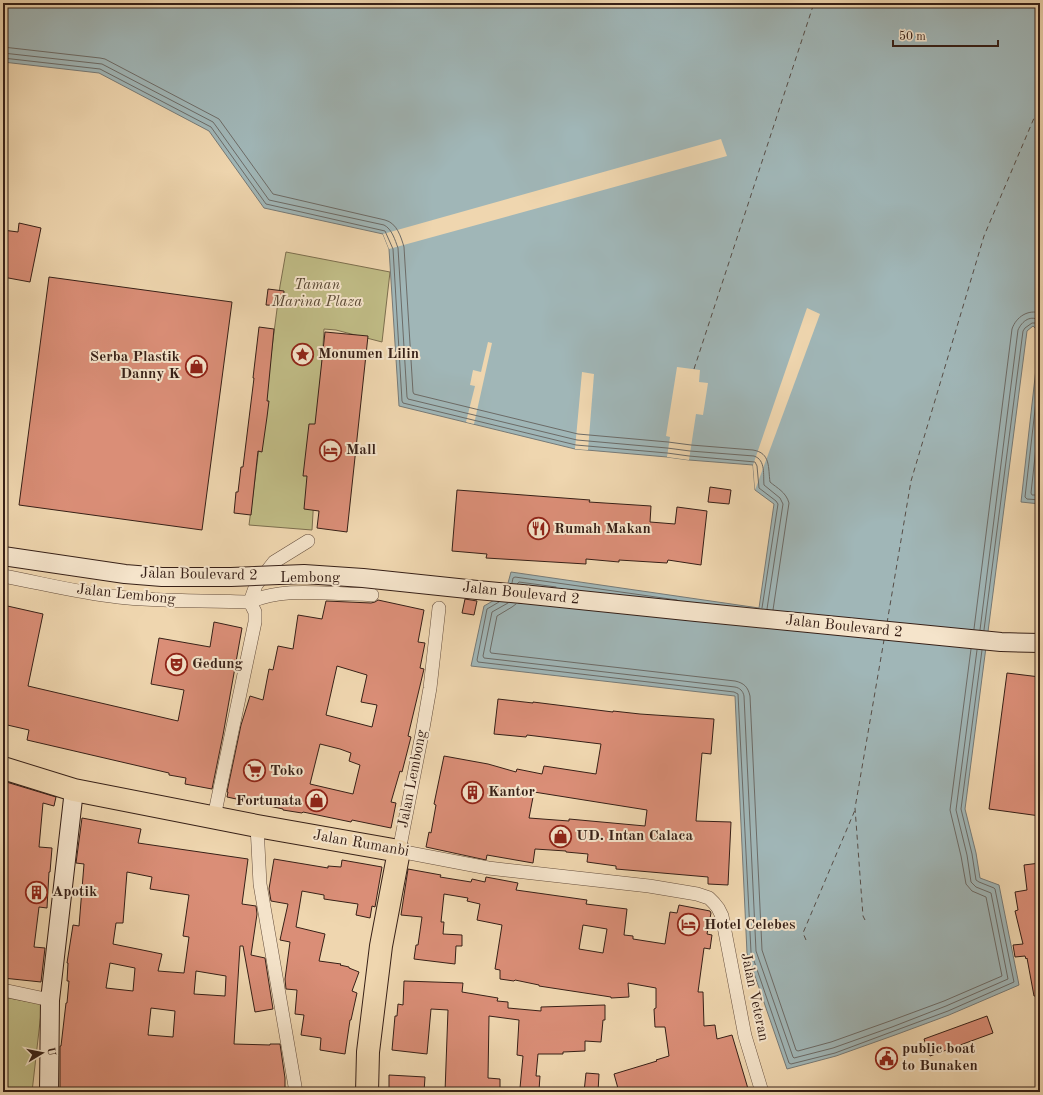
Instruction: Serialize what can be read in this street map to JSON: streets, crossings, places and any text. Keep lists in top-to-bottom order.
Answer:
{
  "streets": {
    "highway": ["Jalan Lembong", "Jalan Rumanbi"],
    "main road": ["Jalan Boulevard 2"],
    "street": ["Lembong", "Jalan Veteran"]
  },
  "crossings": [
    ["Lembong", "Jalan Lembong"],
    ["Jalan Lembong", "Jalan Rumanbi"],
    ["Jalan Rumanbi", "Jalan Veteran"]
  ],
  "parks": ["Taman Marina Plaza"],
  "places": {
    "place": ["Monumen Lilin"],
    "shop": ["Serba Plastik Danny K", "Fortunata", "UD. Intan Calaca"],
    "hotel": ["Mall", "Hotel Celebes"],
    "restaurant": ["Rumah Makan"],
    "theatre": ["Gedung"],
    "supermarket": ["Toko"],
    "building": ["Kantor", "Apotik"],
    "public building": ["public boat to Bunaken"]
  },
  "scale_bar": "50 m",
  "north": "right"
}
